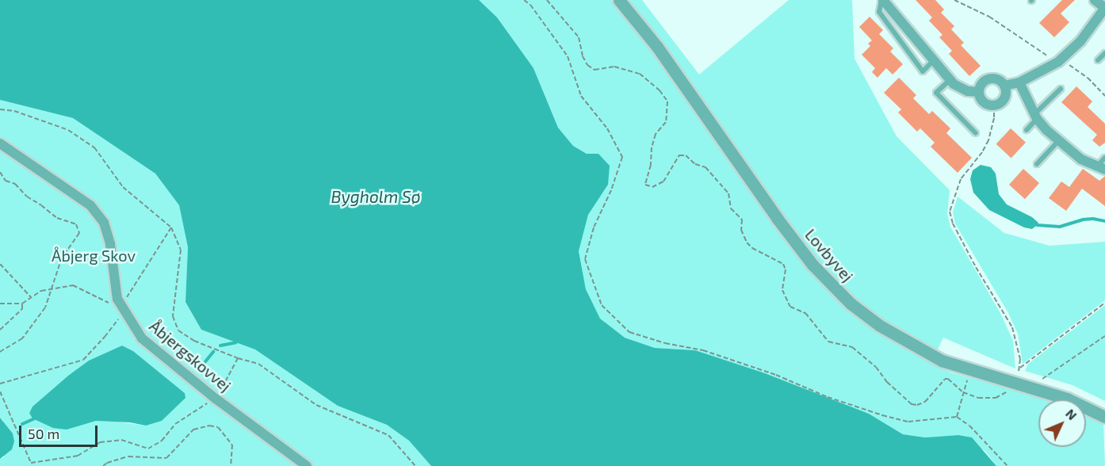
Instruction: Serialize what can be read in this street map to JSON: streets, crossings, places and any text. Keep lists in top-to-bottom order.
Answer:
{
  "streets": {
    "street": ["Lovbyvej", "Åbjergskovvej"]
  },
  "water": ["Bygholm Sø"],
  "parks": ["Åbjerg Skov"],
  "scale_bar": "50 m",
  "north": "top right"
}
